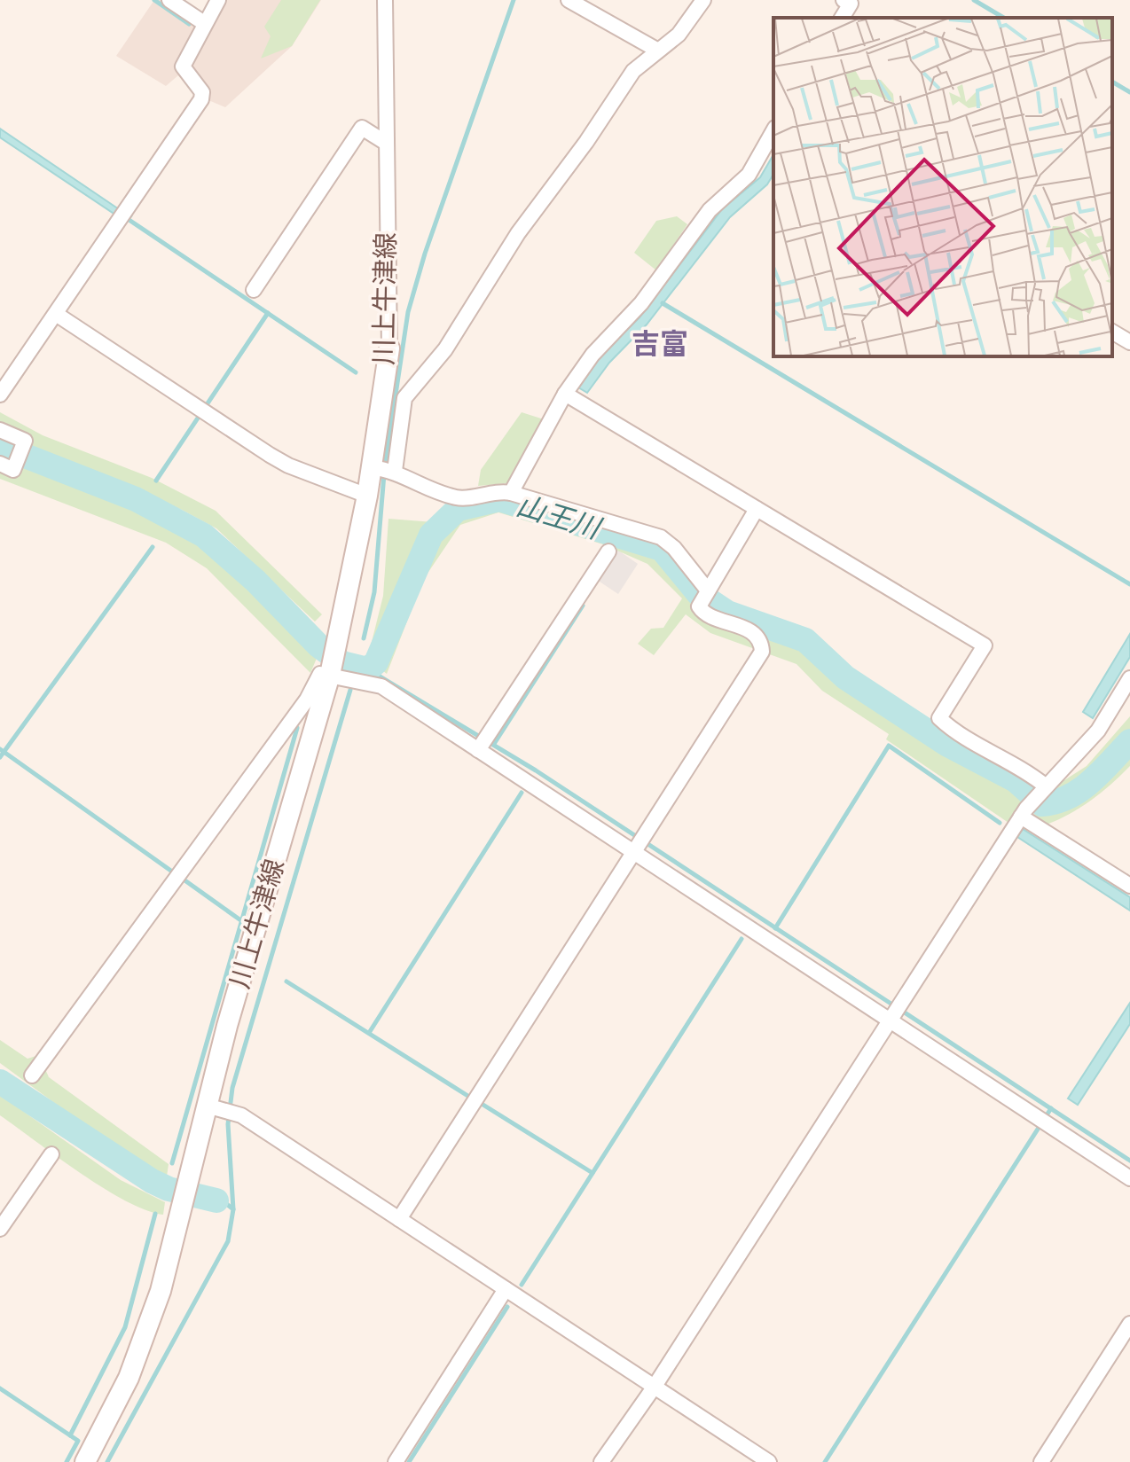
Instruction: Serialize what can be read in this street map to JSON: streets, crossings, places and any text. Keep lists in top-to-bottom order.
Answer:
{
  "streets": {
    "main road": ["川上牛津線"]
  },
  "districts": ["吉富"],
  "water": ["山王川"]
}
